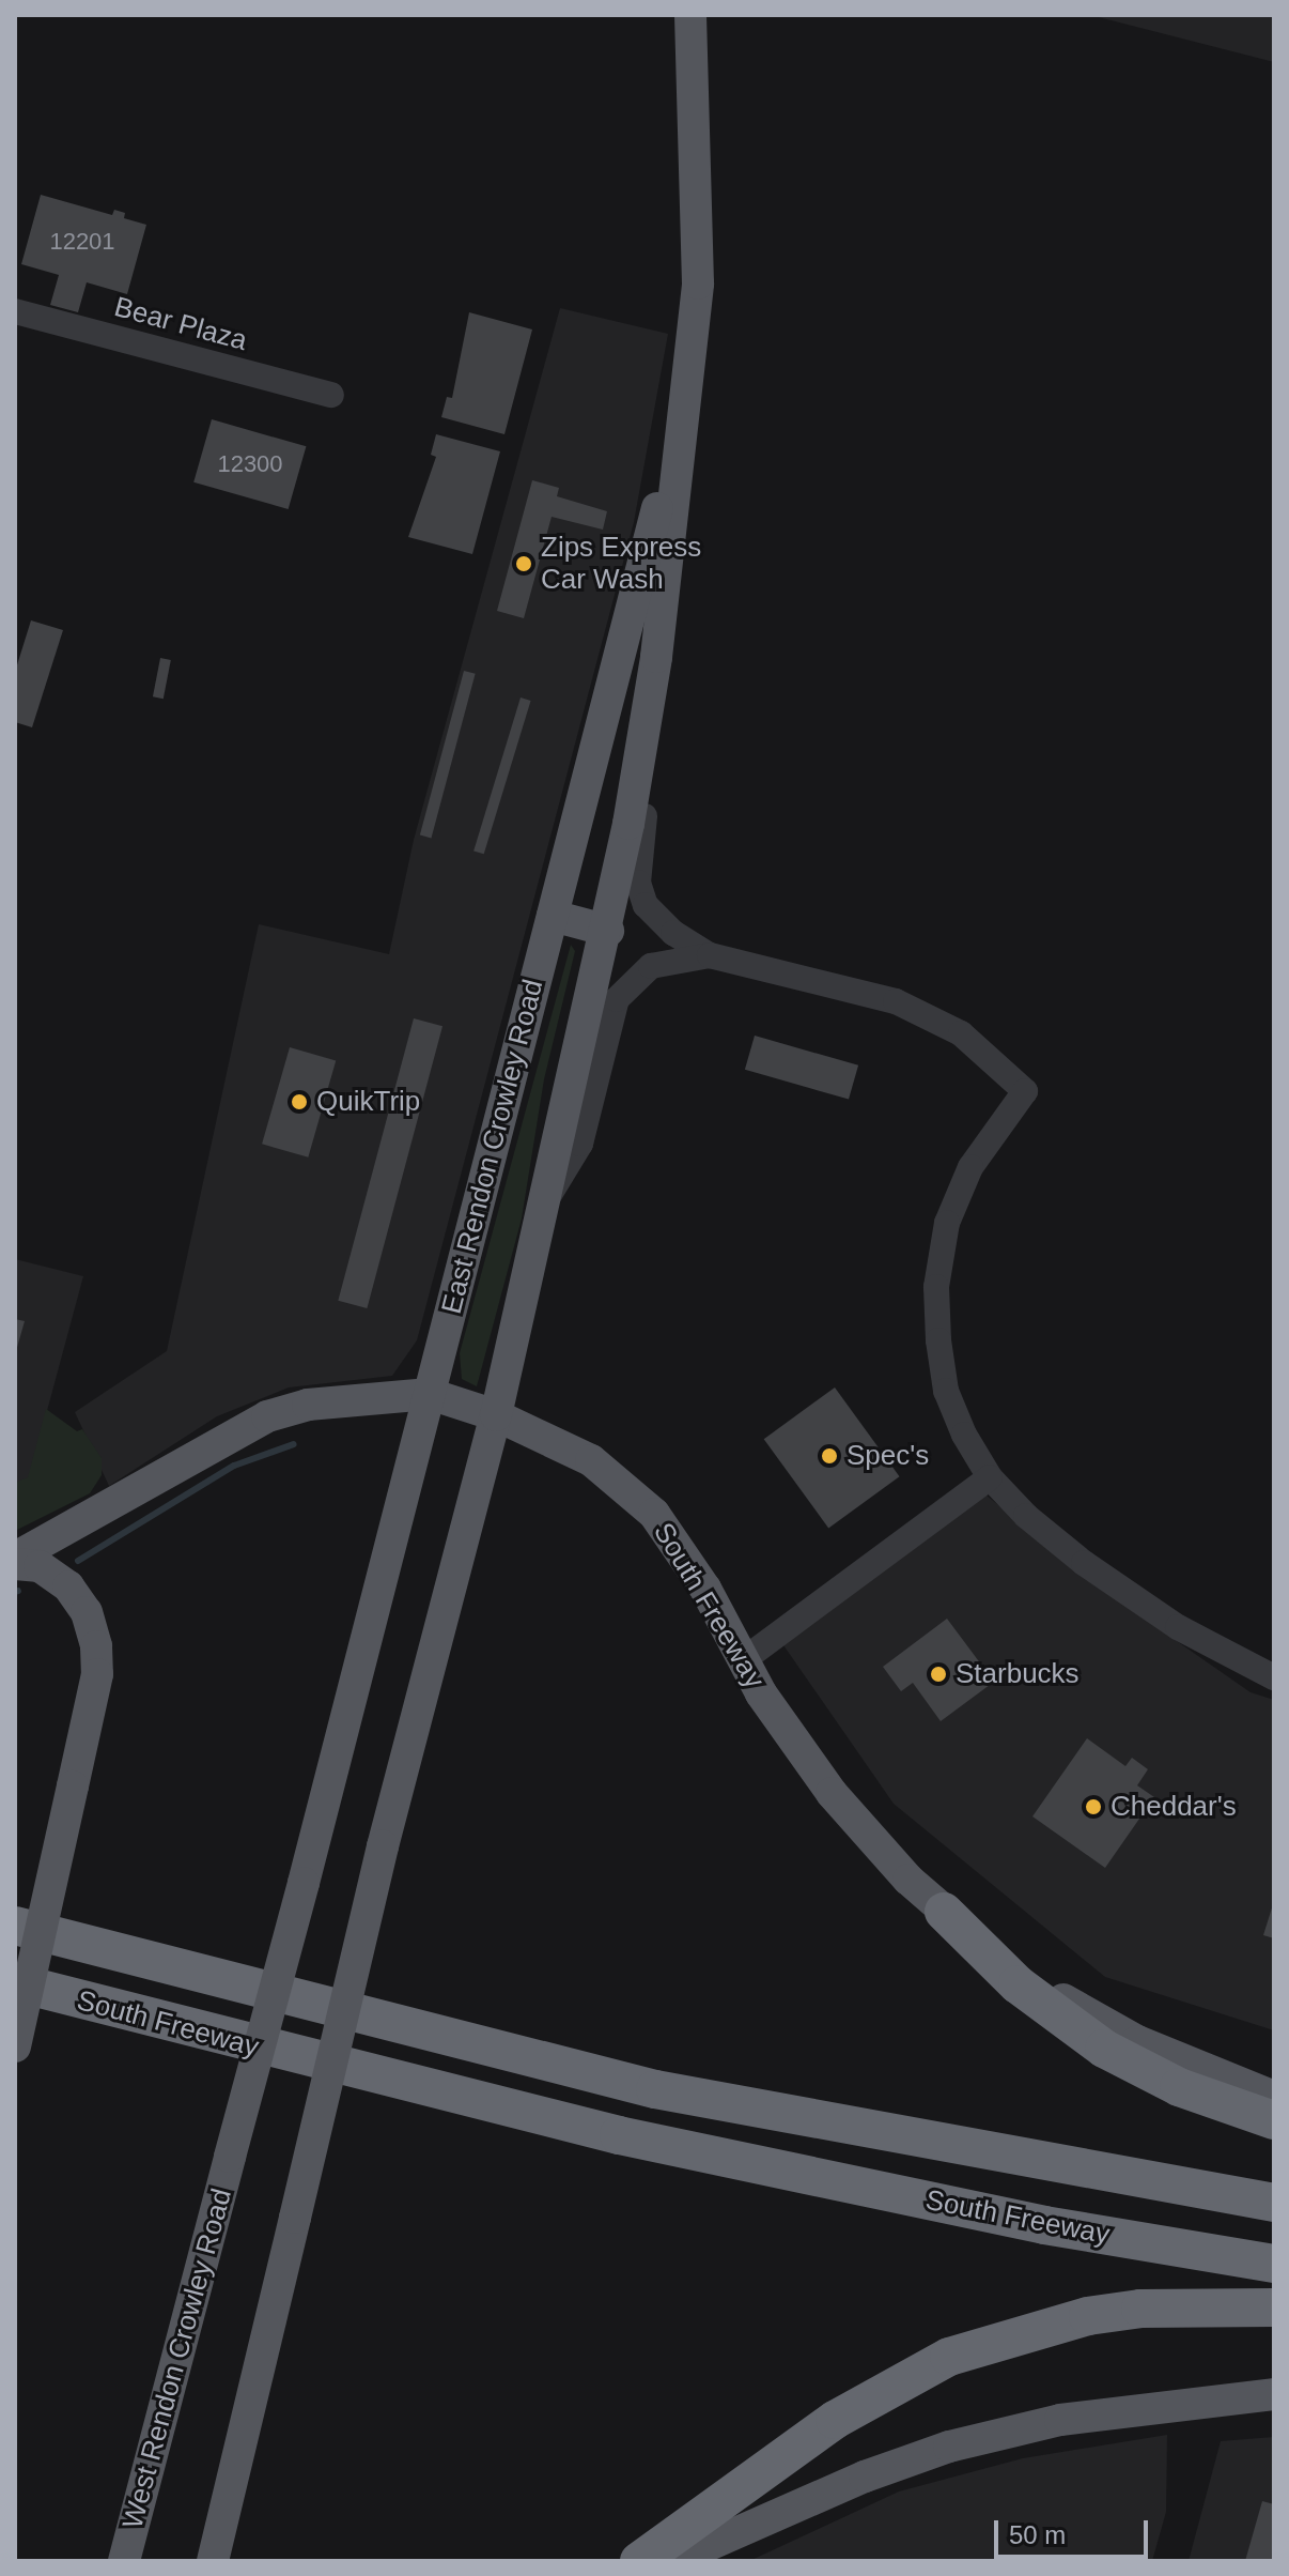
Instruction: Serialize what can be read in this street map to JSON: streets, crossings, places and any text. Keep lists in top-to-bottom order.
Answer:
{
  "streets": {
    "highway": ["South Freeway"],
    "main road": ["East Rendon Crowley Road", "West Rendon Crowley Road"],
    "street": ["Bear Plaza"]
  },
  "crossings": [
    ["East Rendon Crowley Road", "South Freeway"],
    ["East Rendon Crowley Road", "West Rendon Crowley Road"]
  ],
  "places": [
    "Zips Express Car Wash",
    "QuikTrip",
    "Spec's",
    "Starbucks",
    "Cheddar's"
  ],
  "house_numbers": ["12201", "12300"],
  "scale_bar": "50 m"
}
